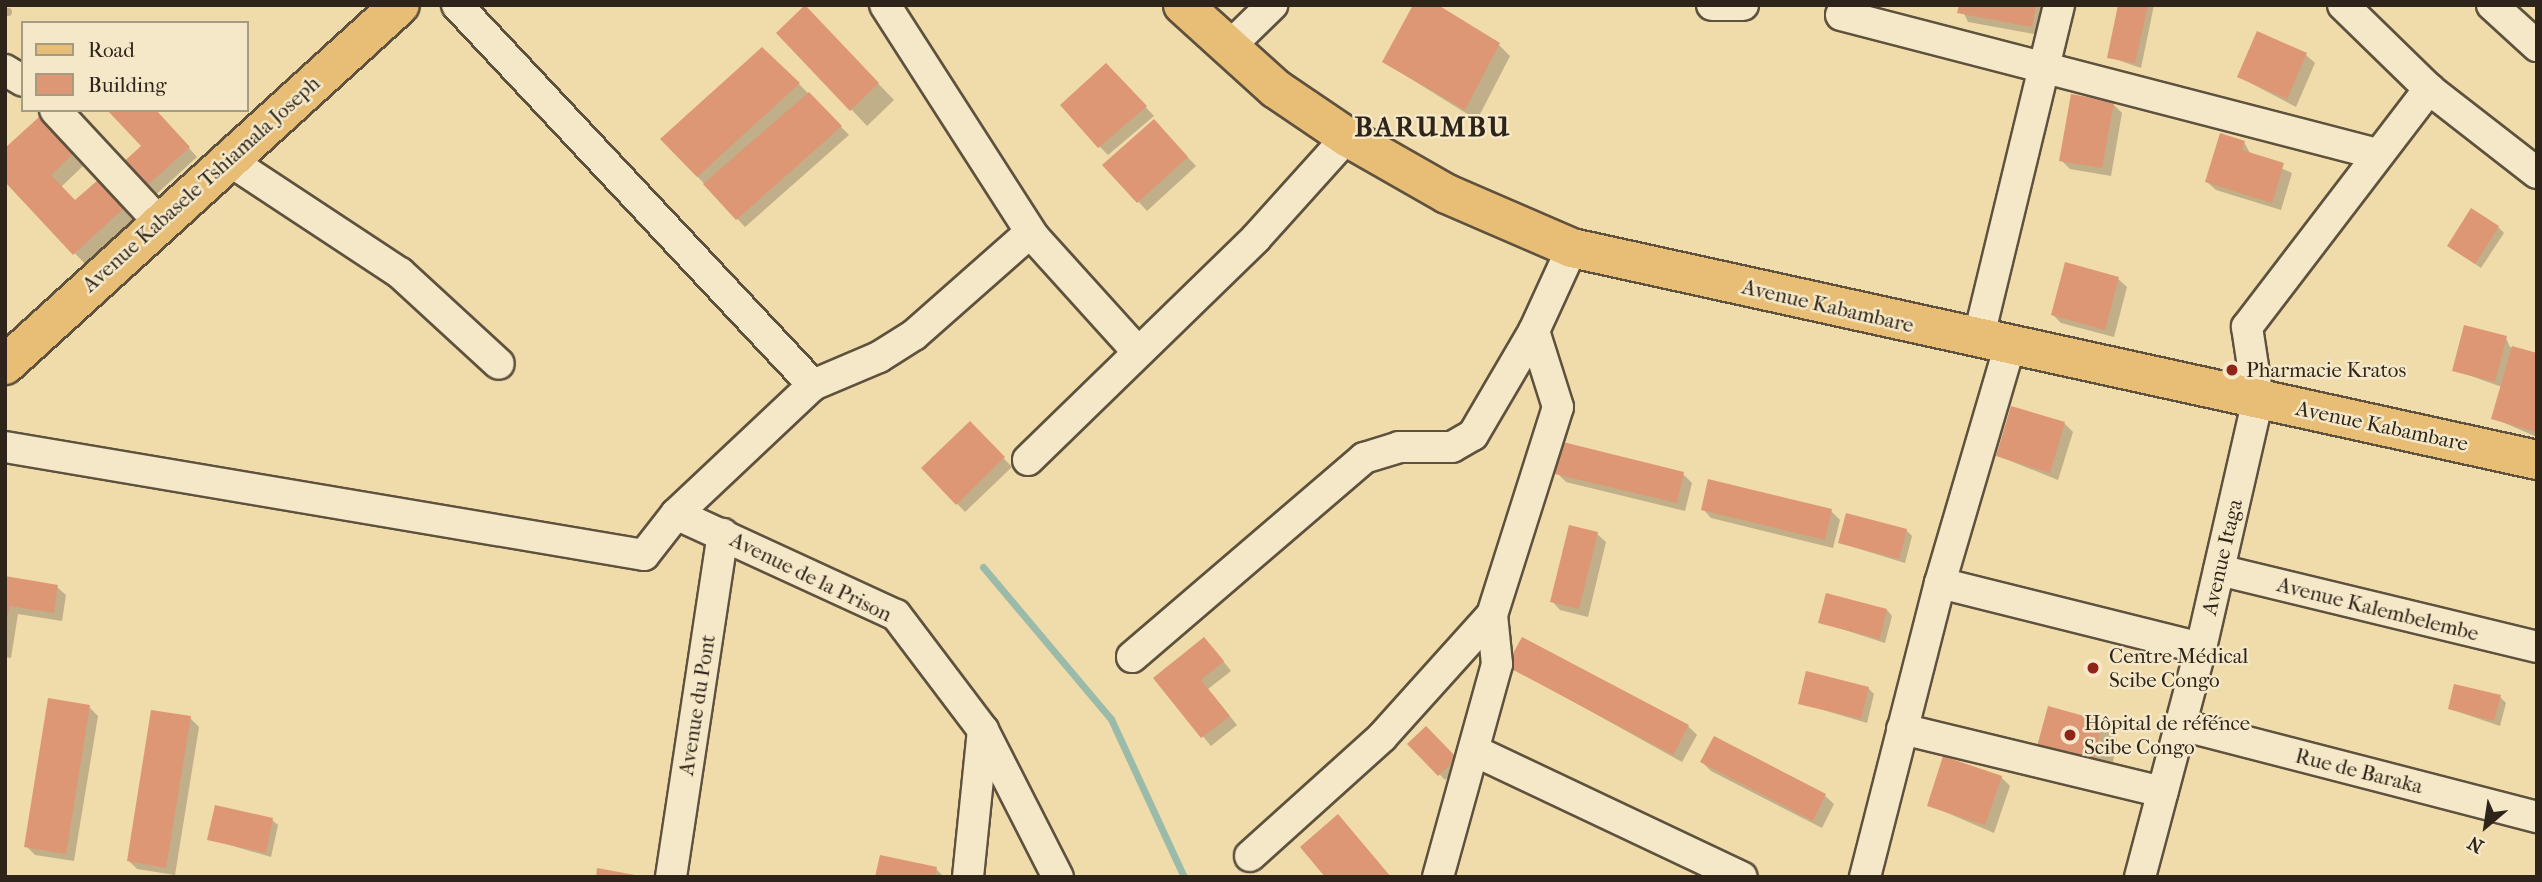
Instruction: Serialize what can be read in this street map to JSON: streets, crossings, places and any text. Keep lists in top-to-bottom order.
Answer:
{
  "streets": {
    "main road": ["Avenue Kabasele Tshiamala Joseph", "Avenue Kabambare"],
    "street": [
      "Avenue Itaga",
      "Avenue de la Prison",
      "Avenue Kalembelembe",
      "Avenue du Pont",
      "Rue de Baraka"
    ]
  },
  "crossings": [
    ["Avenue Kabambare", "Avenue Itaga"],
    ["Avenue Itaga", "Avenue Kalembelembe"],
    ["Avenue Itaga", "Rue de Baraka"],
    ["Avenue de la Prison", "Avenue du Pont"]
  ],
  "districts": ["BARUMBU"],
  "places": ["Pharmacie Kratos", "Centre Médical Scibe Congo", "Hôpital de réfénce Scibe Congo"],
  "legend": ["Road", "Building"],
  "north": "bottom left"
}
